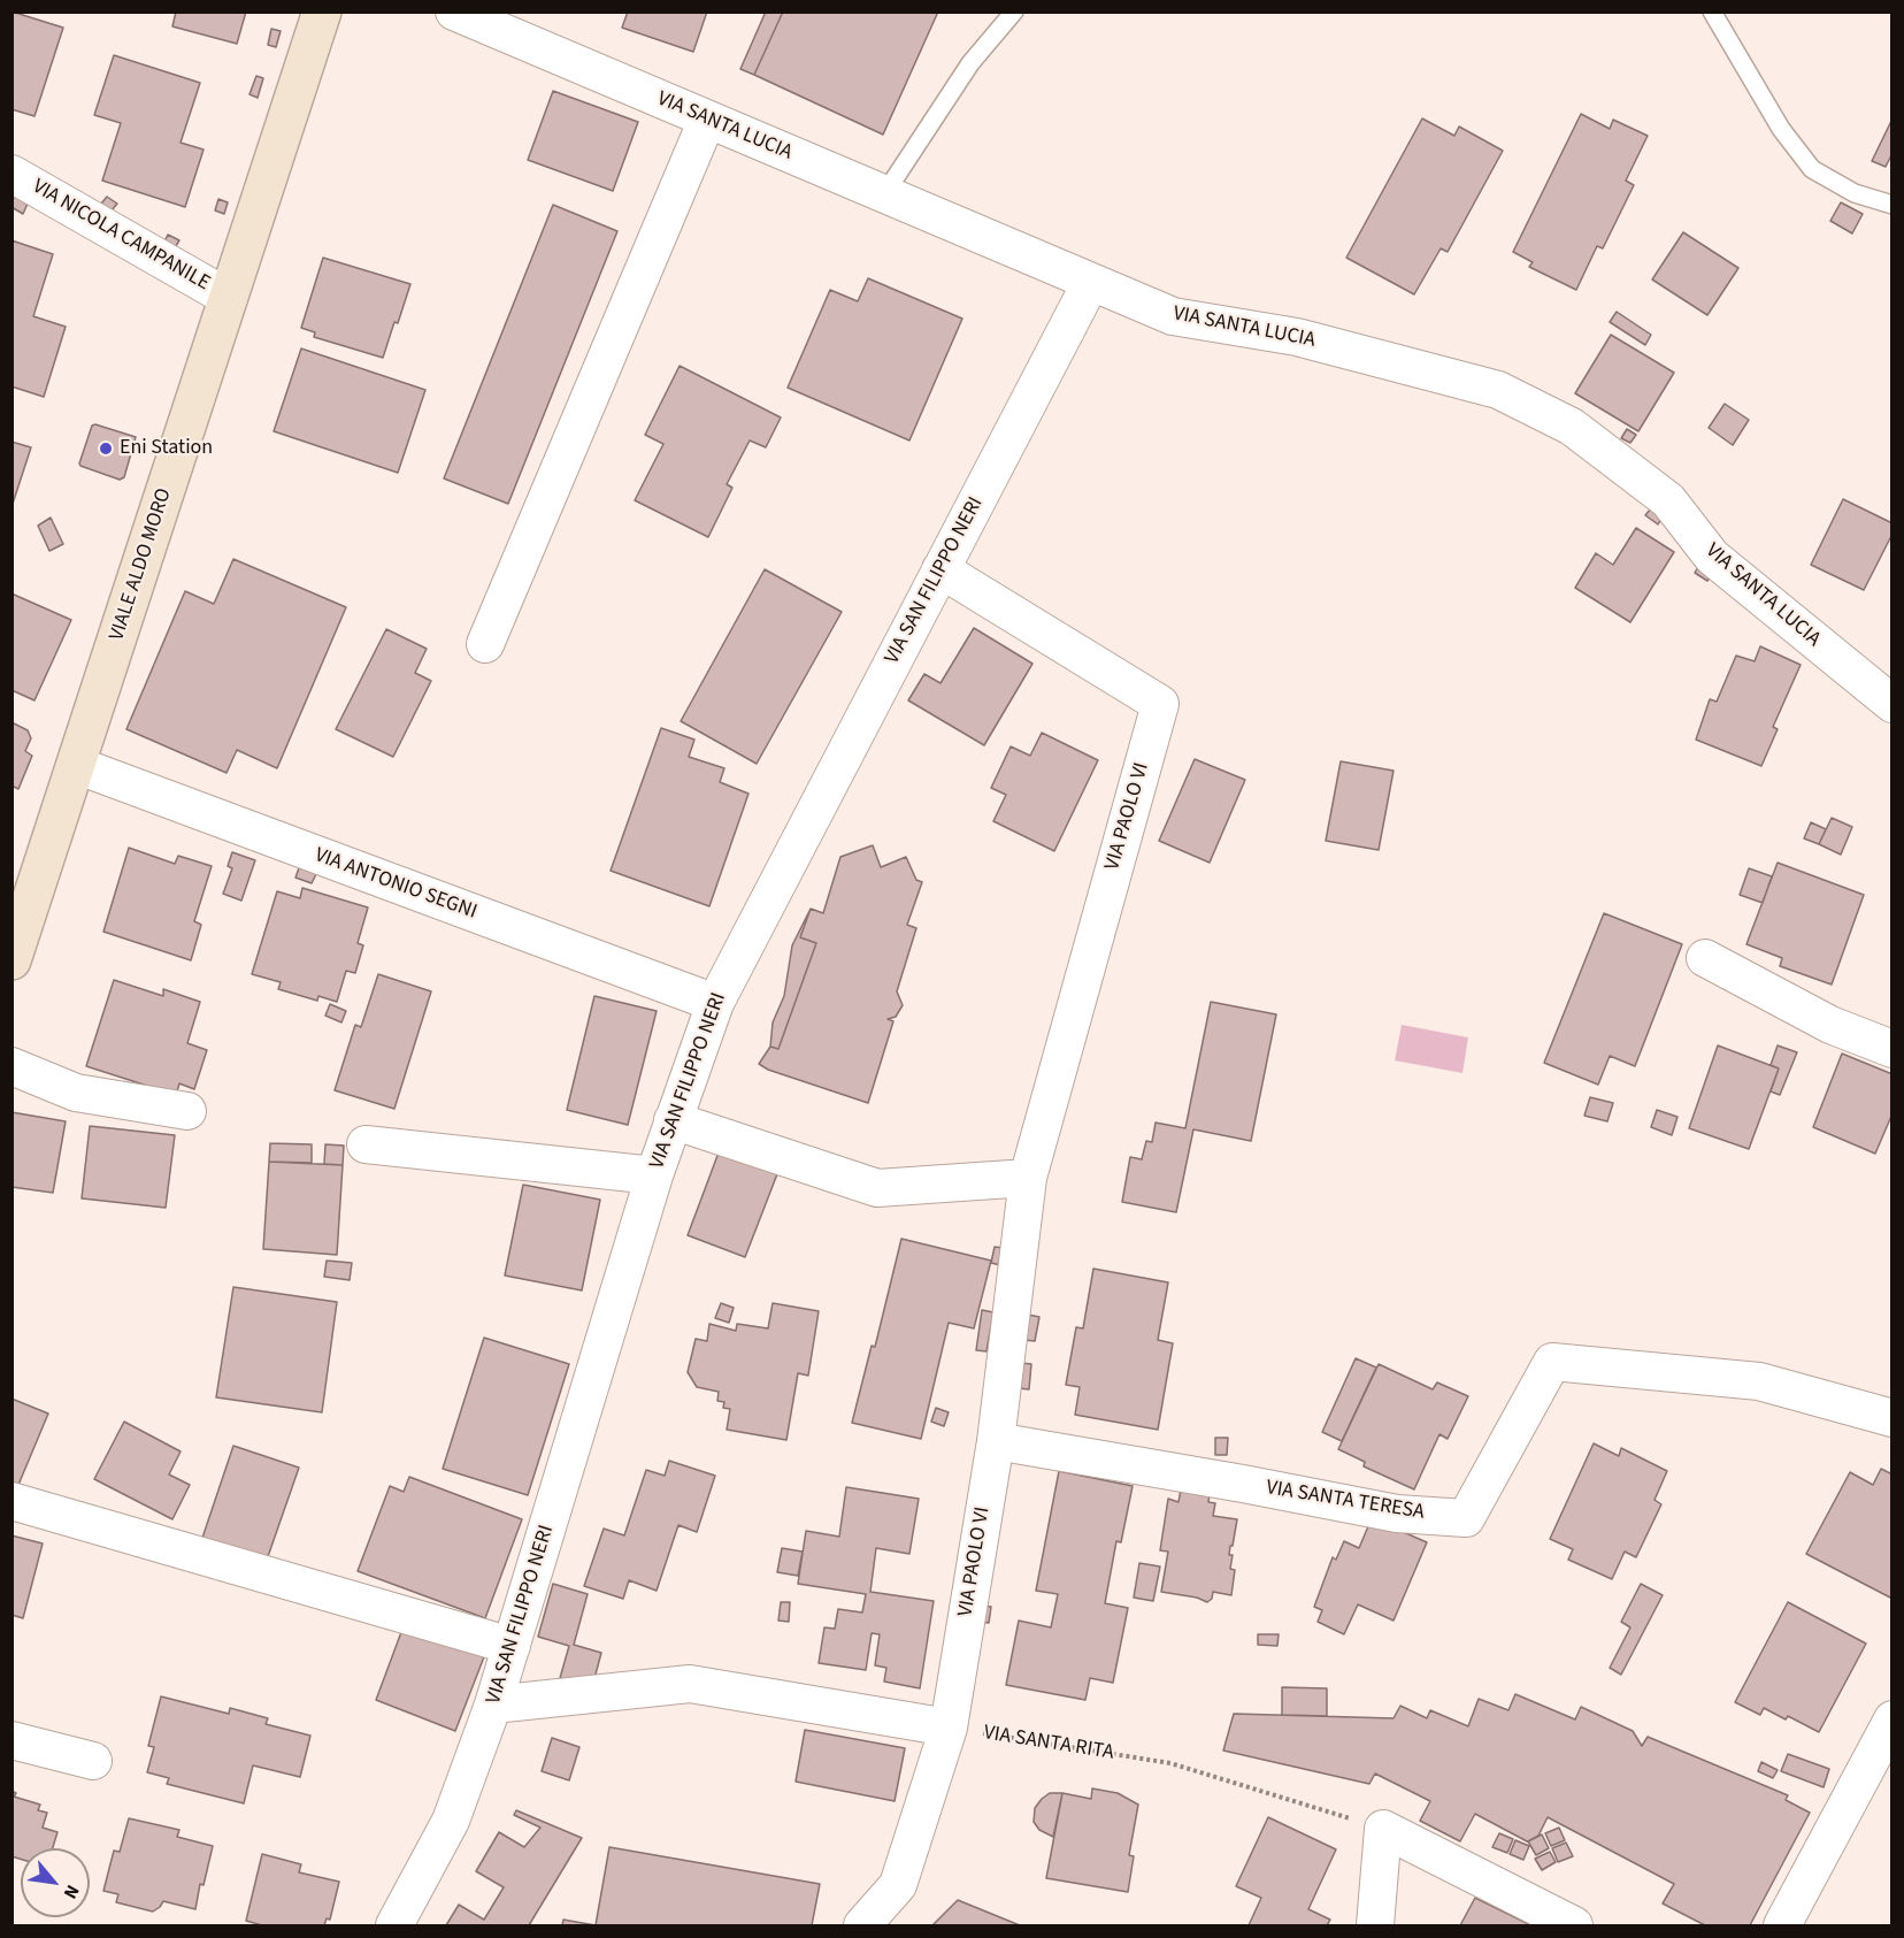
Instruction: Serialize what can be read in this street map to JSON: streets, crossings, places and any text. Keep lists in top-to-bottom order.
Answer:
{
  "streets": {
    "main road": ["VIALE ALDO MORO"],
    "street": [
      "VIA SANTA LUCIA",
      "VIA NICOLA CAMPANILE",
      "VIA SAN FILIPPO NERI",
      "VIA PAOLO VI",
      "VIA ANTONIO SEGNI",
      "VIA SANTA TERESA"
    ],
    "path": ["VIA SANTA RITA"]
  },
  "crossings": [
    ["VIA SANTA LUCIA", "VIA SAN FILIPPO NERI"],
    ["VIA NICOLA CAMPANILE", "VIALE ALDO MORO"],
    ["VIALE ALDO MORO", "VIA ANTONIO SEGNI"],
    ["VIA SAN FILIPPO NERI", "VIA PAOLO VI"],
    ["VIA SAN FILIPPO NERI", "VIA ANTONIO SEGNI"],
    ["VIA PAOLO VI", "VIA SANTA TERESA"],
    ["VIA PAOLO VI", "VIA SANTA RITA"]
  ],
  "places": ["Eni Station"],
  "north": "bottom right"
}
